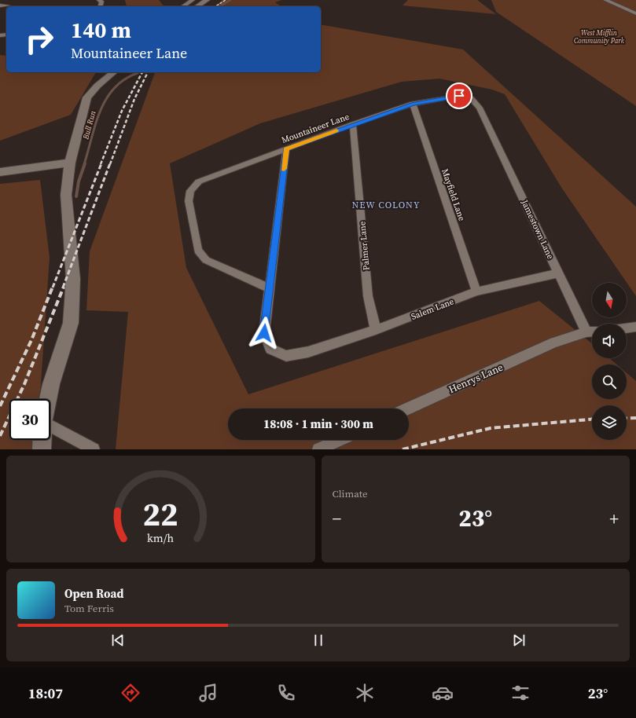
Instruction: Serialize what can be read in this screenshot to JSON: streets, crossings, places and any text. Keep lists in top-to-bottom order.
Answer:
{
  "streets": {
    "street": [
      "Mountaineer Lane",
      "Mayfield Lane",
      "Jamestown Lane",
      "Palmer Lane",
      "Salem Lane",
      "Henrys Lane"
    ]
  },
  "crossings": [
    ["Mountaineer Lane", "Mayfield Lane"],
    ["Mountaineer Lane", "Jamestown Lane"],
    ["Mountaineer Lane", "Palmer Lane"],
    ["Mountaineer Lane", "Salem Lane"],
    ["Mayfield Lane", "Salem Lane"],
    ["Jamestown Lane", "Salem Lane"],
    ["Jamestown Lane", "Henrys Lane"],
    ["Palmer Lane", "Salem Lane"]
  ],
  "districts": ["NEW COLONY"],
  "water": ["Bull Run"],
  "parks": ["West Mifflin Community Park"],
  "north": "bottom",
  "page": {
    "turn": ["140 m", "Mountaineer Lane"],
    "limit": "30",
    "trip": "18:08 · 1 min · 300 m",
    "tile": "Climate",
    "heat": ["−", "23°", "+"],
    "song": ["Open Road", "Tom Ferris"],
    "tabs": ["18:07", "23°"],
    "gauge": ["22", "km/h"]
  }
}
